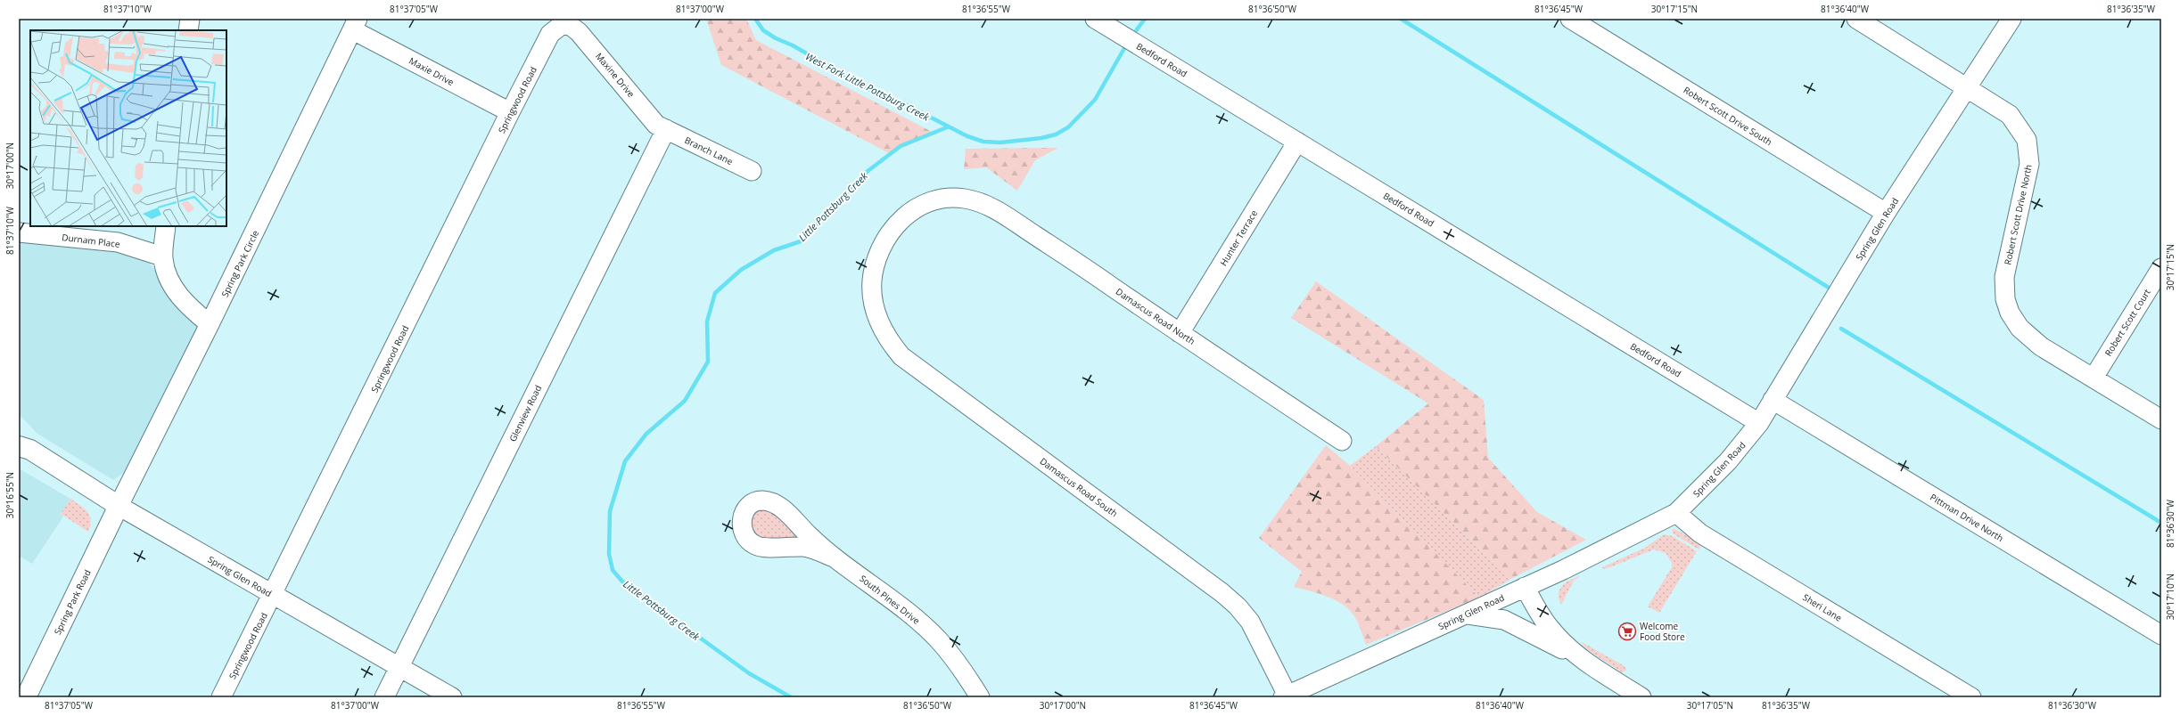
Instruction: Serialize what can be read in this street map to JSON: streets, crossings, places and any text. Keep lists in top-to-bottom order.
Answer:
{
  "streets": {
    "main road": ["Spring Glen Road", "Spring Park Road"],
    "street": [
      "Bedford Road",
      "Maxie Drive",
      "Maxine Drive",
      "Springwood Road",
      "Robert Scott Drive South",
      "Branch Lane",
      "Robert Scott Drive North",
      "Hunter Terrace",
      "Durnam Place",
      "Spring Park Circle",
      "Damascus Road North",
      "Robert Scott Court",
      "Glenview Road",
      "Damascus Road South",
      "Pittman Drive North",
      "South Pines Drive",
      "Sheri Lane"
    ]
  },
  "crossings": [
    ["Bedford Road", "Spring Glen Road"],
    ["Bedford Road", "Hunter Terrace"],
    ["Maxie Drive", "Springwood Road"],
    ["Maxie Drive", "Spring Park Circle"],
    ["Maxine Drive", "Springwood Road"],
    ["Maxine Drive", "Branch Lane"],
    ["Maxine Drive", "Glenview Road"],
    ["Springwood Road", "Spring Glen Road"],
    ["Robert Scott Drive South", "Spring Glen Road"],
    ["Branch Lane", "Glenview Road"],
    ["Robert Scott Drive North", "Spring Glen Road"],
    ["Robert Scott Drive North", "Robert Scott Court"],
    ["Spring Glen Road", "Spring Park Circle"],
    ["Spring Glen Road", "Glenview Road"],
    ["Spring Glen Road", "Damascus Road South"],
    ["Spring Glen Road", "Pittman Drive North"],
    ["Spring Glen Road", "Spring Park Road"],
    ["Spring Glen Road", "Sheri Lane"],
    ["Hunter Terrace", "Damascus Road North"],
    ["Spring Park Circle", "Spring Park Road"],
    ["Damascus Road North", "Damascus Road South"]
  ],
  "water": ["West Fork Little Pottsburg Creek", "Little Pottsburg Creek"],
  "places": {
    "supermarket": ["Welcome Food Store"]
  },
  "coordinates": [
    "81°37'10\"W",
    "81°37'05\"W",
    "81°37'00\"W",
    "81°36'55\"W",
    "81°36'50\"W",
    "81°36'45\"W",
    "30°17'15\"N",
    "81°36'40\"W",
    "81°36'35\"W",
    "30°17'00\"N",
    "30°16'55\"N",
    "81°36'30\"W",
    "30°17'10\"N",
    "30°17'05\"N"
  ]
}
